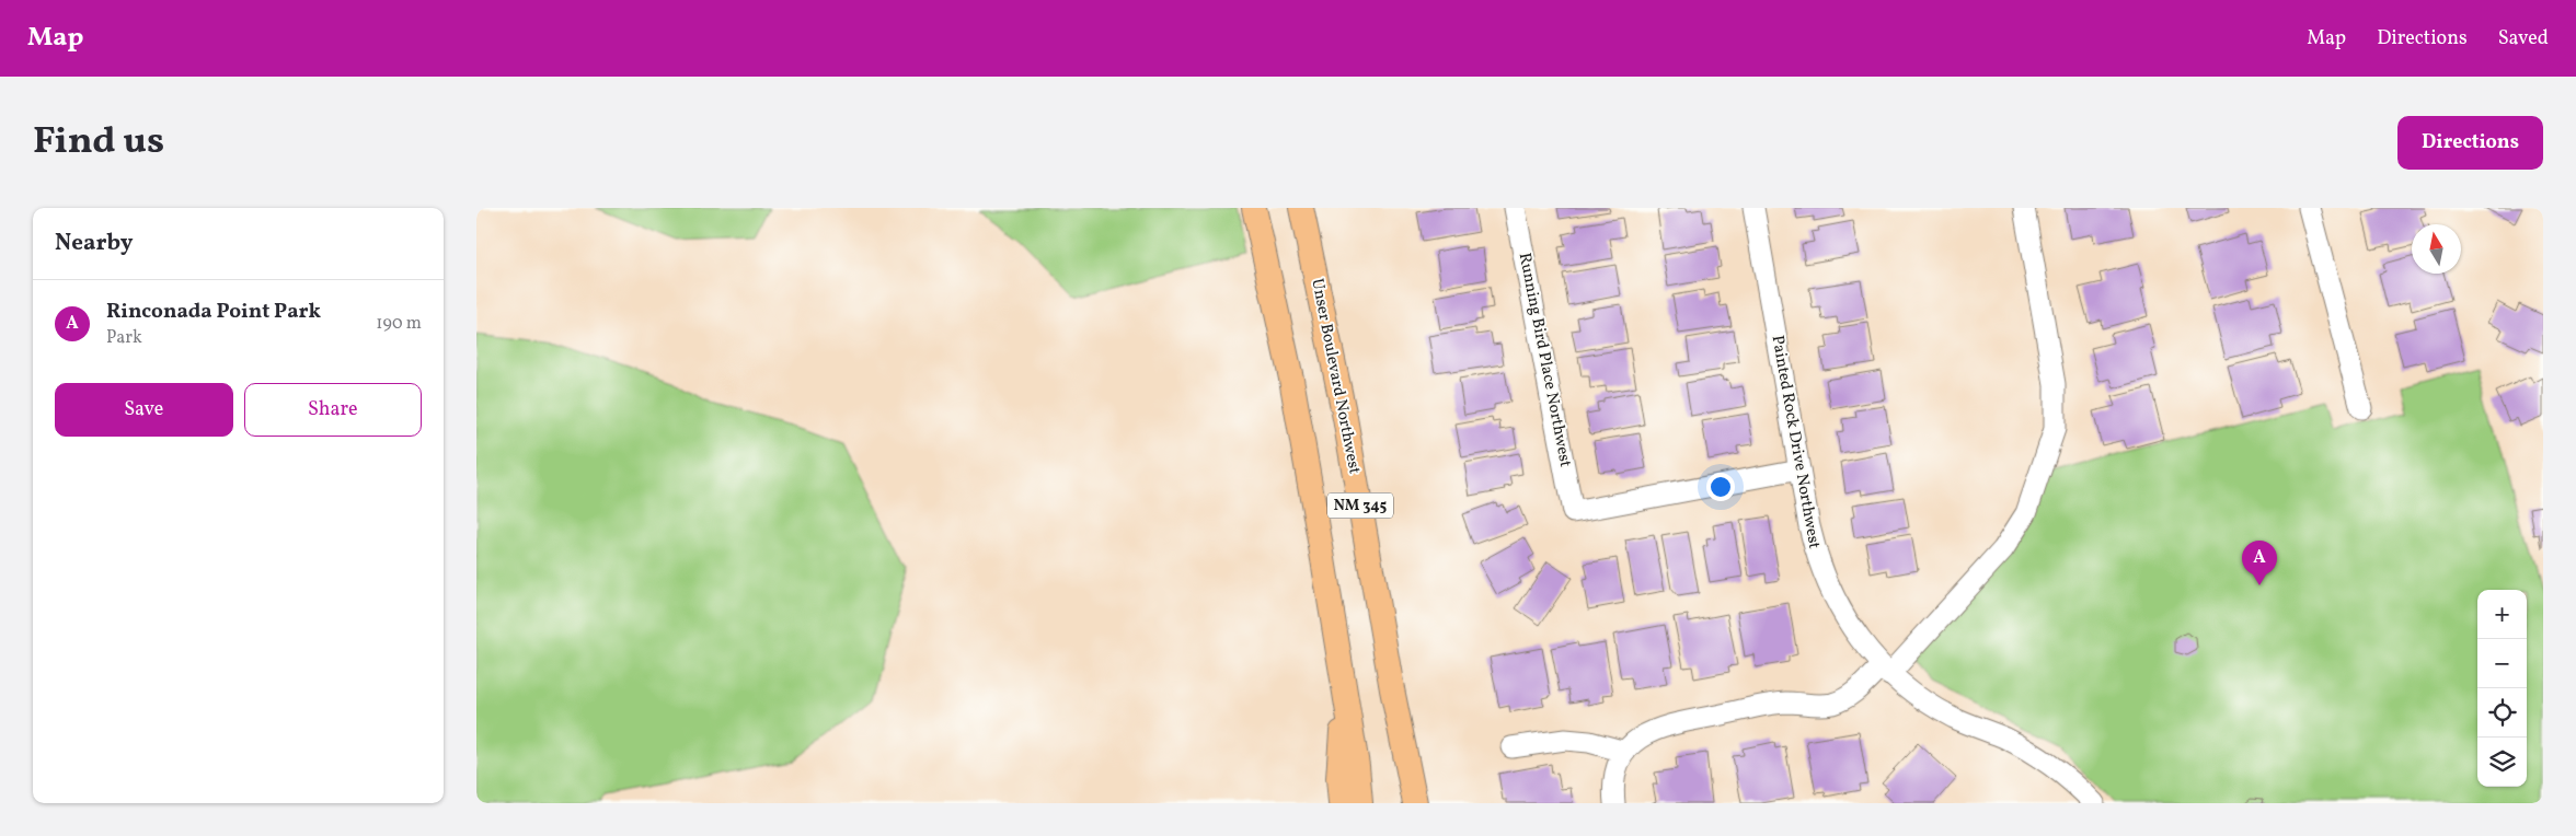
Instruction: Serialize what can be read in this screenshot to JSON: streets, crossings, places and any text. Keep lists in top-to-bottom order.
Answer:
{
  "streets": {
    "main road": ["Unser Boulevard Northwest", "NM 345"],
    "street": ["Running Bird Place Northwest", "Painted Rock Drive Northwest"]
  },
  "crossings": [
    ["Running Bird Place Northwest", "Painted Rock Drive Northwest"]
  ],
  "north": "top",
  "page": {
    "header": "Map",
    "nav": ["Map", "Directions", "Saved"],
    "title": "Find us",
    "buttons": [
      "Directions",
      ["Save", "Share"]
    ],
    "heading": "Nearby",
    "list": [
      {
        "mark": "A",
        "name": "Rinconada Point Park",
        "note": "Park",
        "value": "190 m"
      }
    ],
    "pins": "A",
    "map_buttons": ["+", "−"]
  }
}
